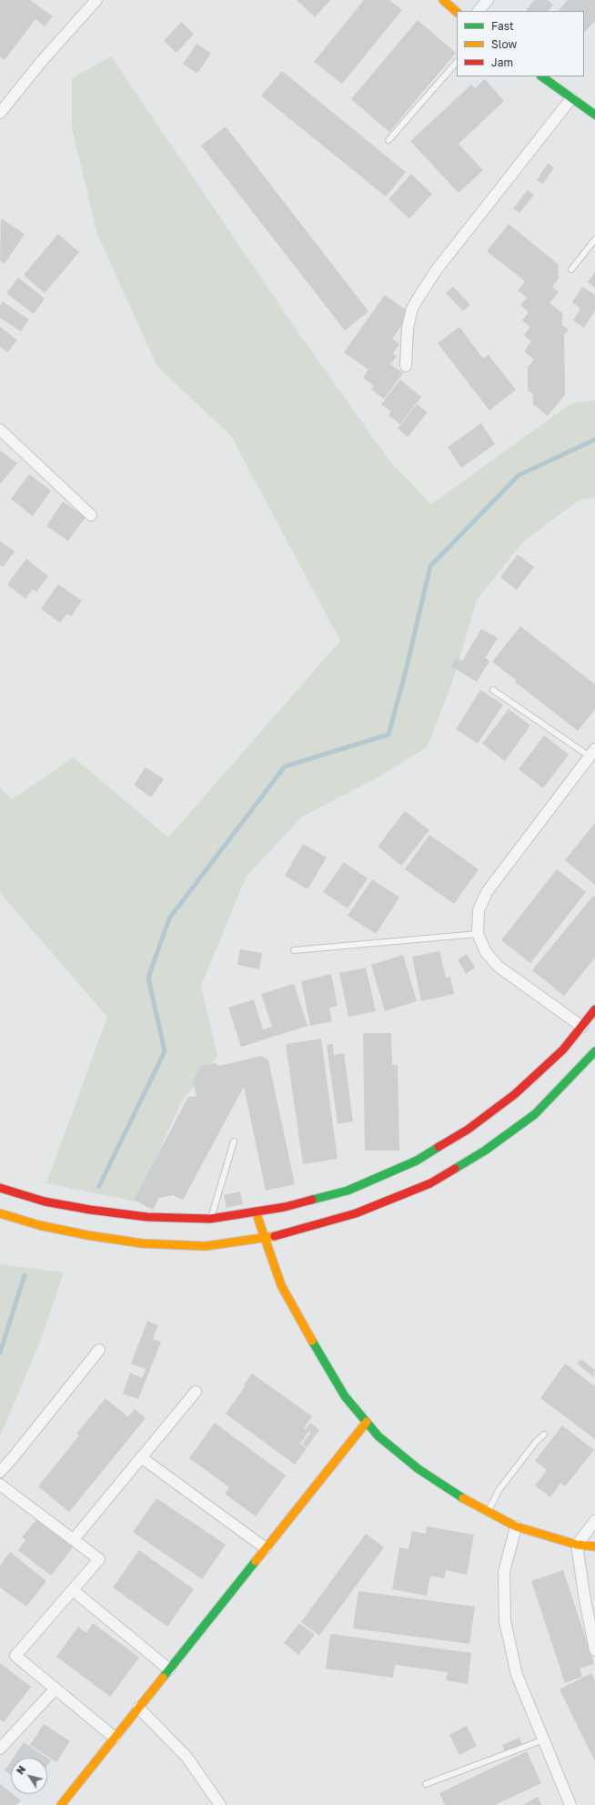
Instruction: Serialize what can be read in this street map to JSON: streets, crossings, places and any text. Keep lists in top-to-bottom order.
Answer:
{
  "legend": ["Fast", "Slow", "Jam"],
  "north": "top left"
}
